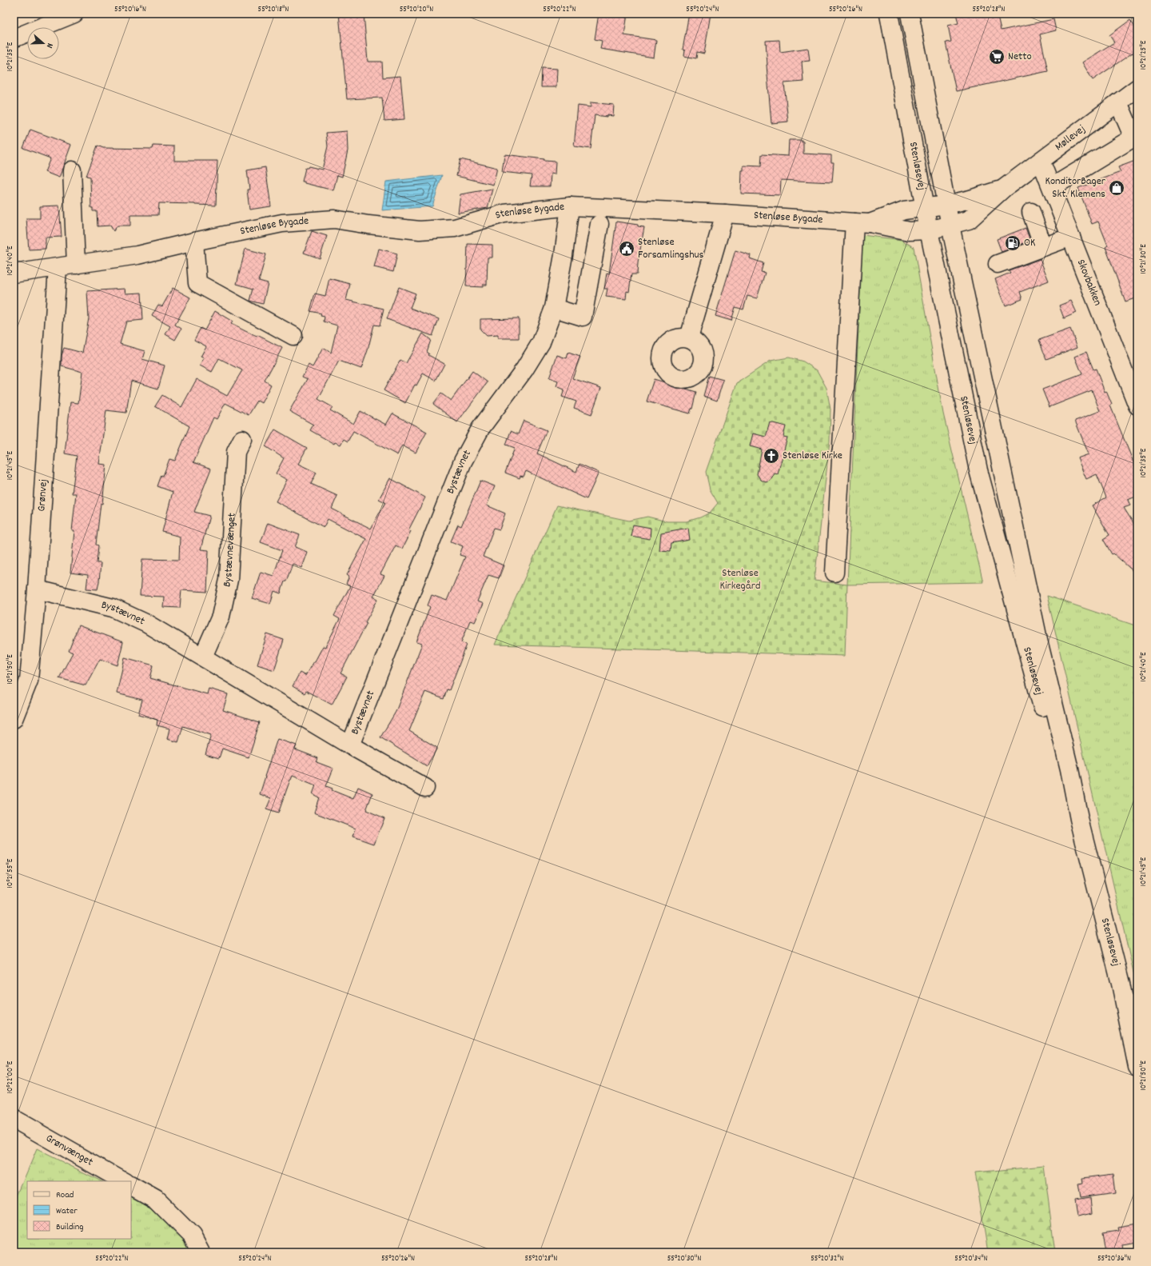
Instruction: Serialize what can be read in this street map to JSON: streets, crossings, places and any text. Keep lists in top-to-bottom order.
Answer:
{
  "streets": {
    "street": [
      "Møllevej",
      "Stenløsevej",
      "Stenløse Bygade",
      "Skovbakken",
      "Bystævnet",
      "Grønvej",
      "Bystævnevænget",
      "Grønvænget"
    ]
  },
  "crossings": [
    ["Møllevej", "Stenløsevej"],
    ["Møllevej", "Stenløse Bygade"],
    ["Møllevej", "Skovbakken"],
    ["Stenløsevej", "Stenløse Bygade"],
    ["Stenløse Bygade", "Bystævnet"],
    ["Stenløse Bygade", "Grønvej"],
    ["Bystævnet", "Grønvej"],
    ["Bystævnet", "Bystævnevænget"]
  ],
  "parks": ["Stenløse Kirkegård"],
  "places": {
    "supermarket": ["Netto"],
    "shop": ["KonditorBager Skt. Klemens"],
    "fuel station": ["OK"],
    "public building": ["Stenløse Forsamlingshus"],
    "church": ["Stenløse Kirke"]
  },
  "legend": ["Road", "Water", "Building"],
  "north": "right",
  "coordinates": [
    "55°20'16\"N",
    "55°20'18\"N",
    "55°20'20\"N",
    "55°20'22\"N",
    "55°20'24\"N",
    "55°20'26\"N",
    "55°20'28\"N",
    "10°21'25\"E",
    "10°21'35\"E",
    "10°21'30\"E",
    "10°21'40\"E",
    "10°21'45\"E",
    "10°21'50\"E",
    "10°21'55\"E",
    "10°22'00\"E",
    "55°20'30\"N",
    "55°20'32\"N",
    "55°20'34\"N",
    "55°20'36\"N"
  ]
}
